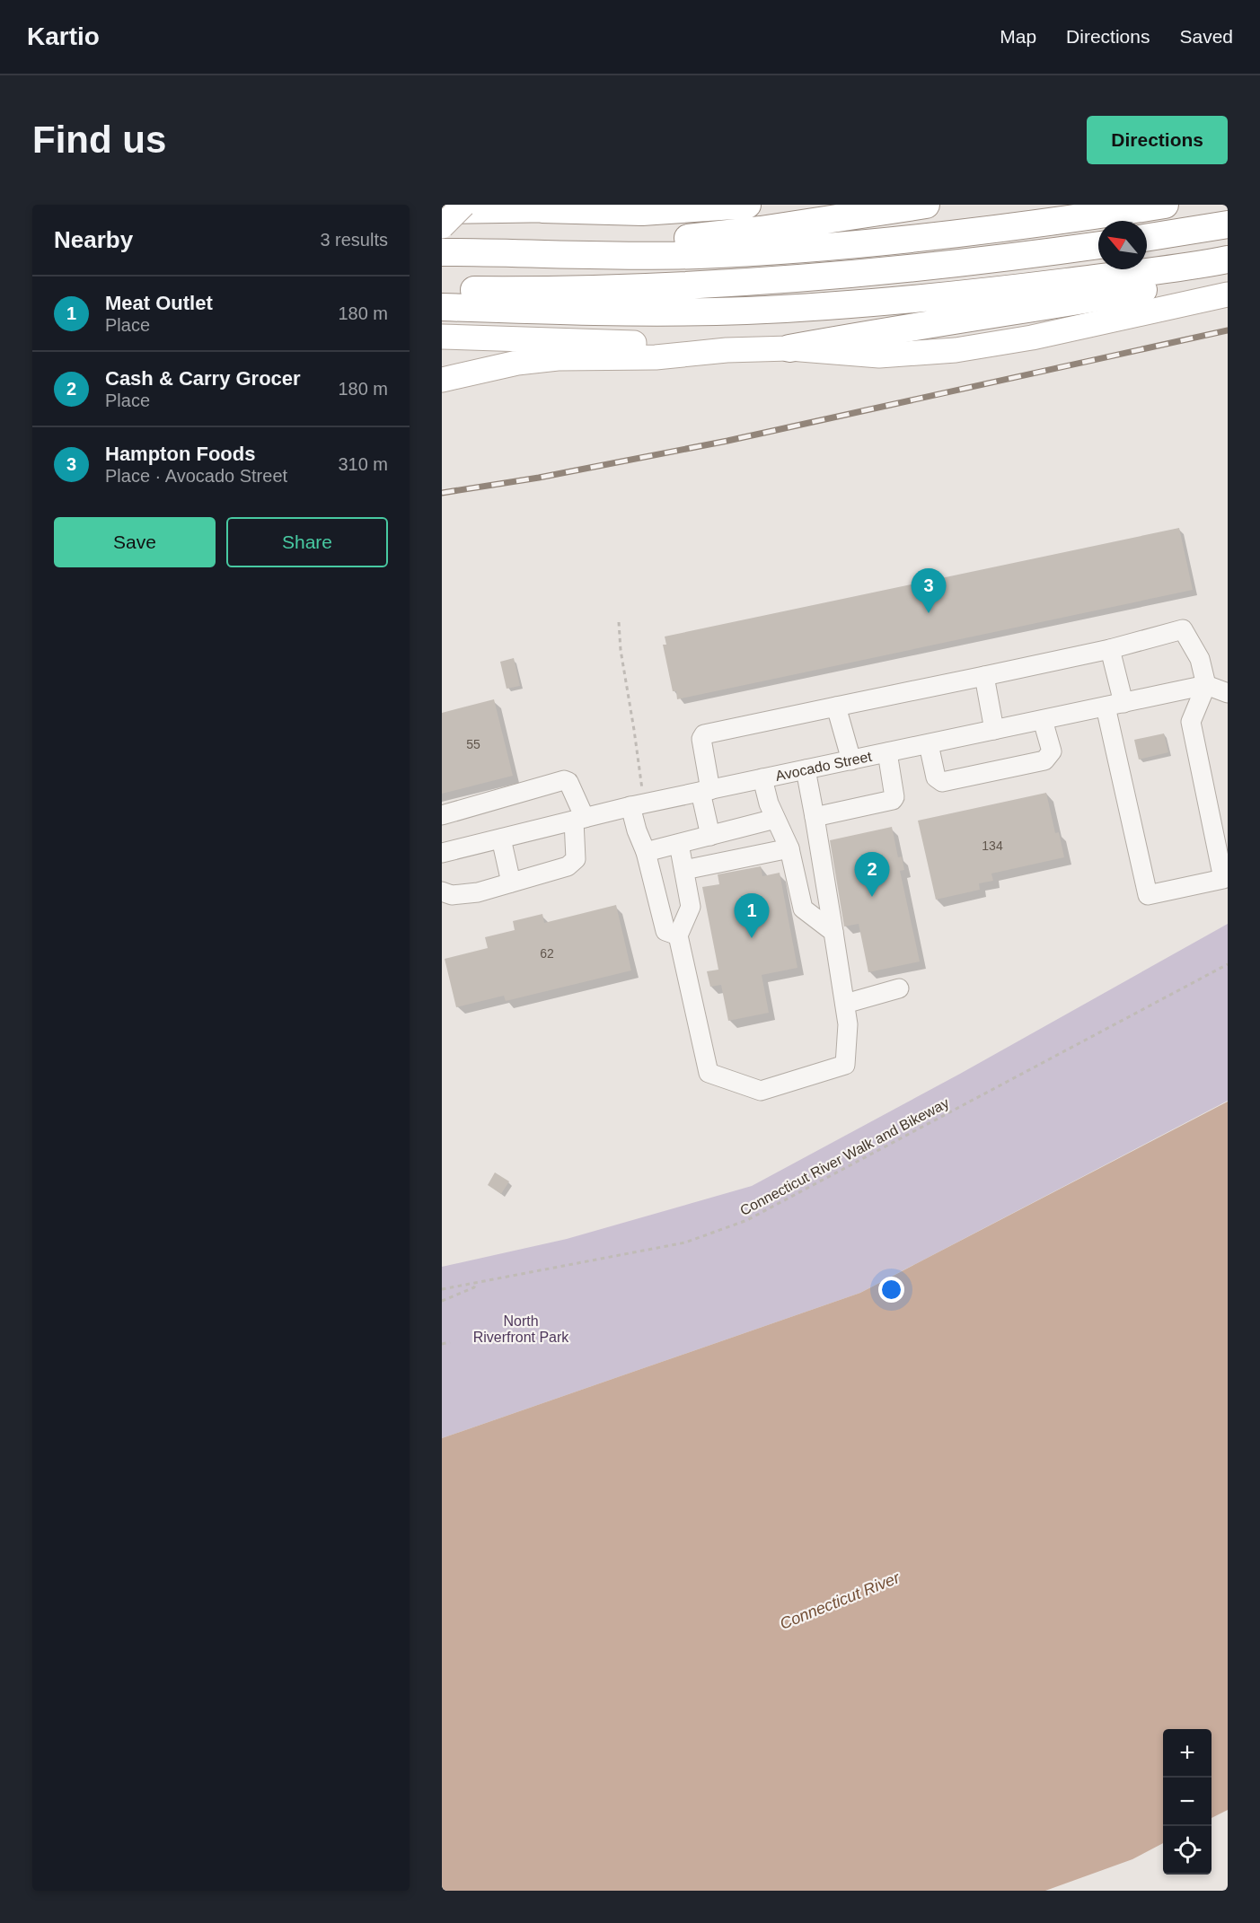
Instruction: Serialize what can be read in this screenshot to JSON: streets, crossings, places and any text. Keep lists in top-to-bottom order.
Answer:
{
  "streets": {
    "street": ["Avocado Street"],
    "path": ["Connecticut River Walk and Bikeway"]
  },
  "water": ["Connecticut River"],
  "parks": ["North Riverfront Park"],
  "house_numbers": ["55", "134", "62"],
  "north": "top left",
  "page": {
    "header": "Kartio",
    "nav": ["Map", "Directions", "Saved"],
    "buttons": [
      "Directions",
      ["Save", "Share"]
    ],
    "title": "Find us",
    "heading": ["Nearby", "3 results"],
    "list": [
      {
        "mark": "1",
        "name": "Meat Outlet",
        "note": "Place",
        "value": "180 m"
      },
      {
        "mark": "2",
        "name": "Cash & Carry Grocer",
        "note": "Place",
        "value": "180 m"
      },
      {
        "mark": "3",
        "name": "Hampton Foods",
        "note": "Place · Avocado Street",
        "value": "310 m"
      }
    ],
    "pins": ["3", "2", "1"],
    "map_buttons": ["+", "−"]
  }
}
